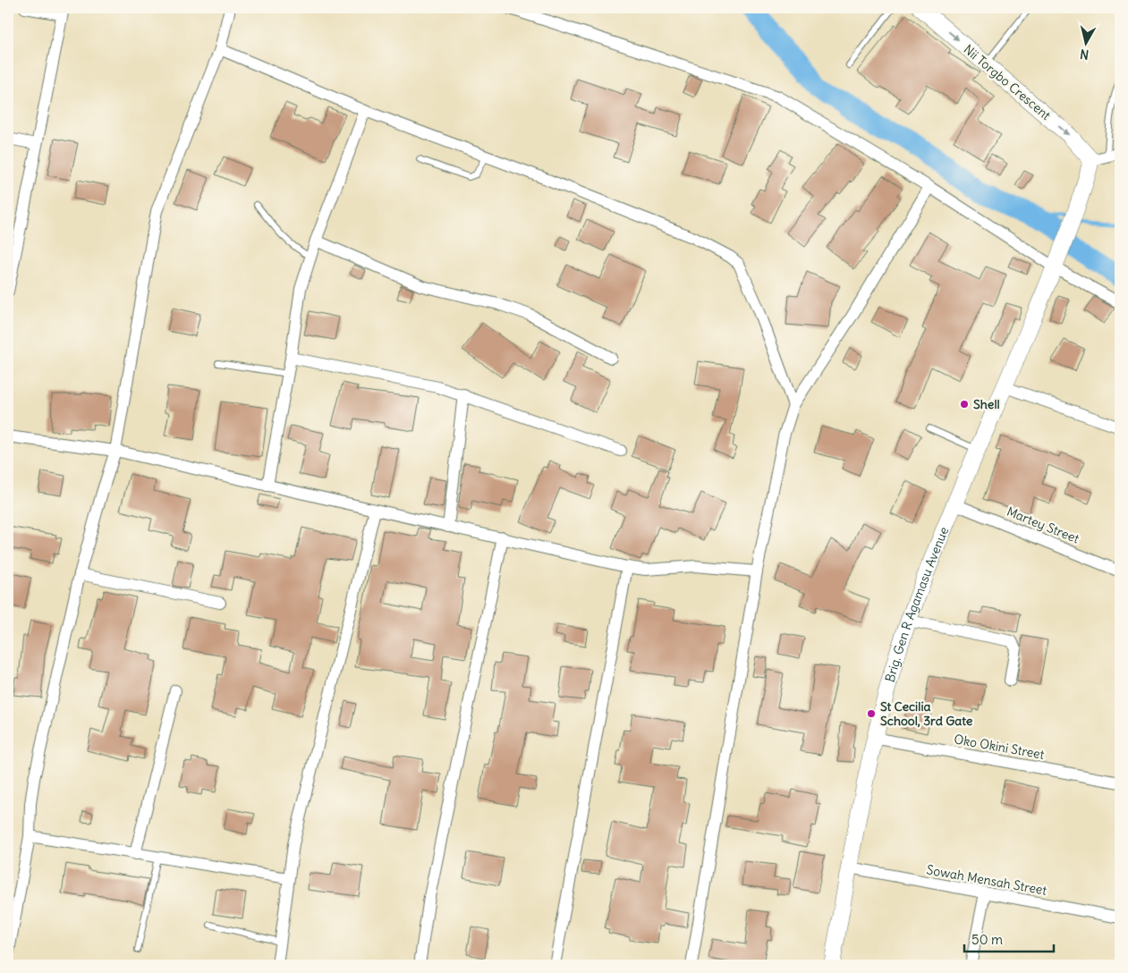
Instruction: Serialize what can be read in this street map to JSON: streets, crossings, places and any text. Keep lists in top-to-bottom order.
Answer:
{
  "streets": {
    "street": [
      "Nii Torgbo Crescent",
      "Martey Street",
      "Brig. Gen R Agamasu Avenue",
      "Oko Okini Street",
      "Sowah Mensah Street"
    ]
  },
  "crossings": [
    ["Nii Torgbo Crescent", "Brig. Gen R Agamasu Avenue"],
    ["Martey Street", "Brig. Gen R Agamasu Avenue"],
    ["Brig. Gen R Agamasu Avenue", "Oko Okini Street"],
    ["Brig. Gen R Agamasu Avenue", "Sowah Mensah Street"]
  ],
  "places": ["Shell", "St Cecilia School, 3rd Gate"],
  "scale_bar": "50 m",
  "north": "bottom"
}
